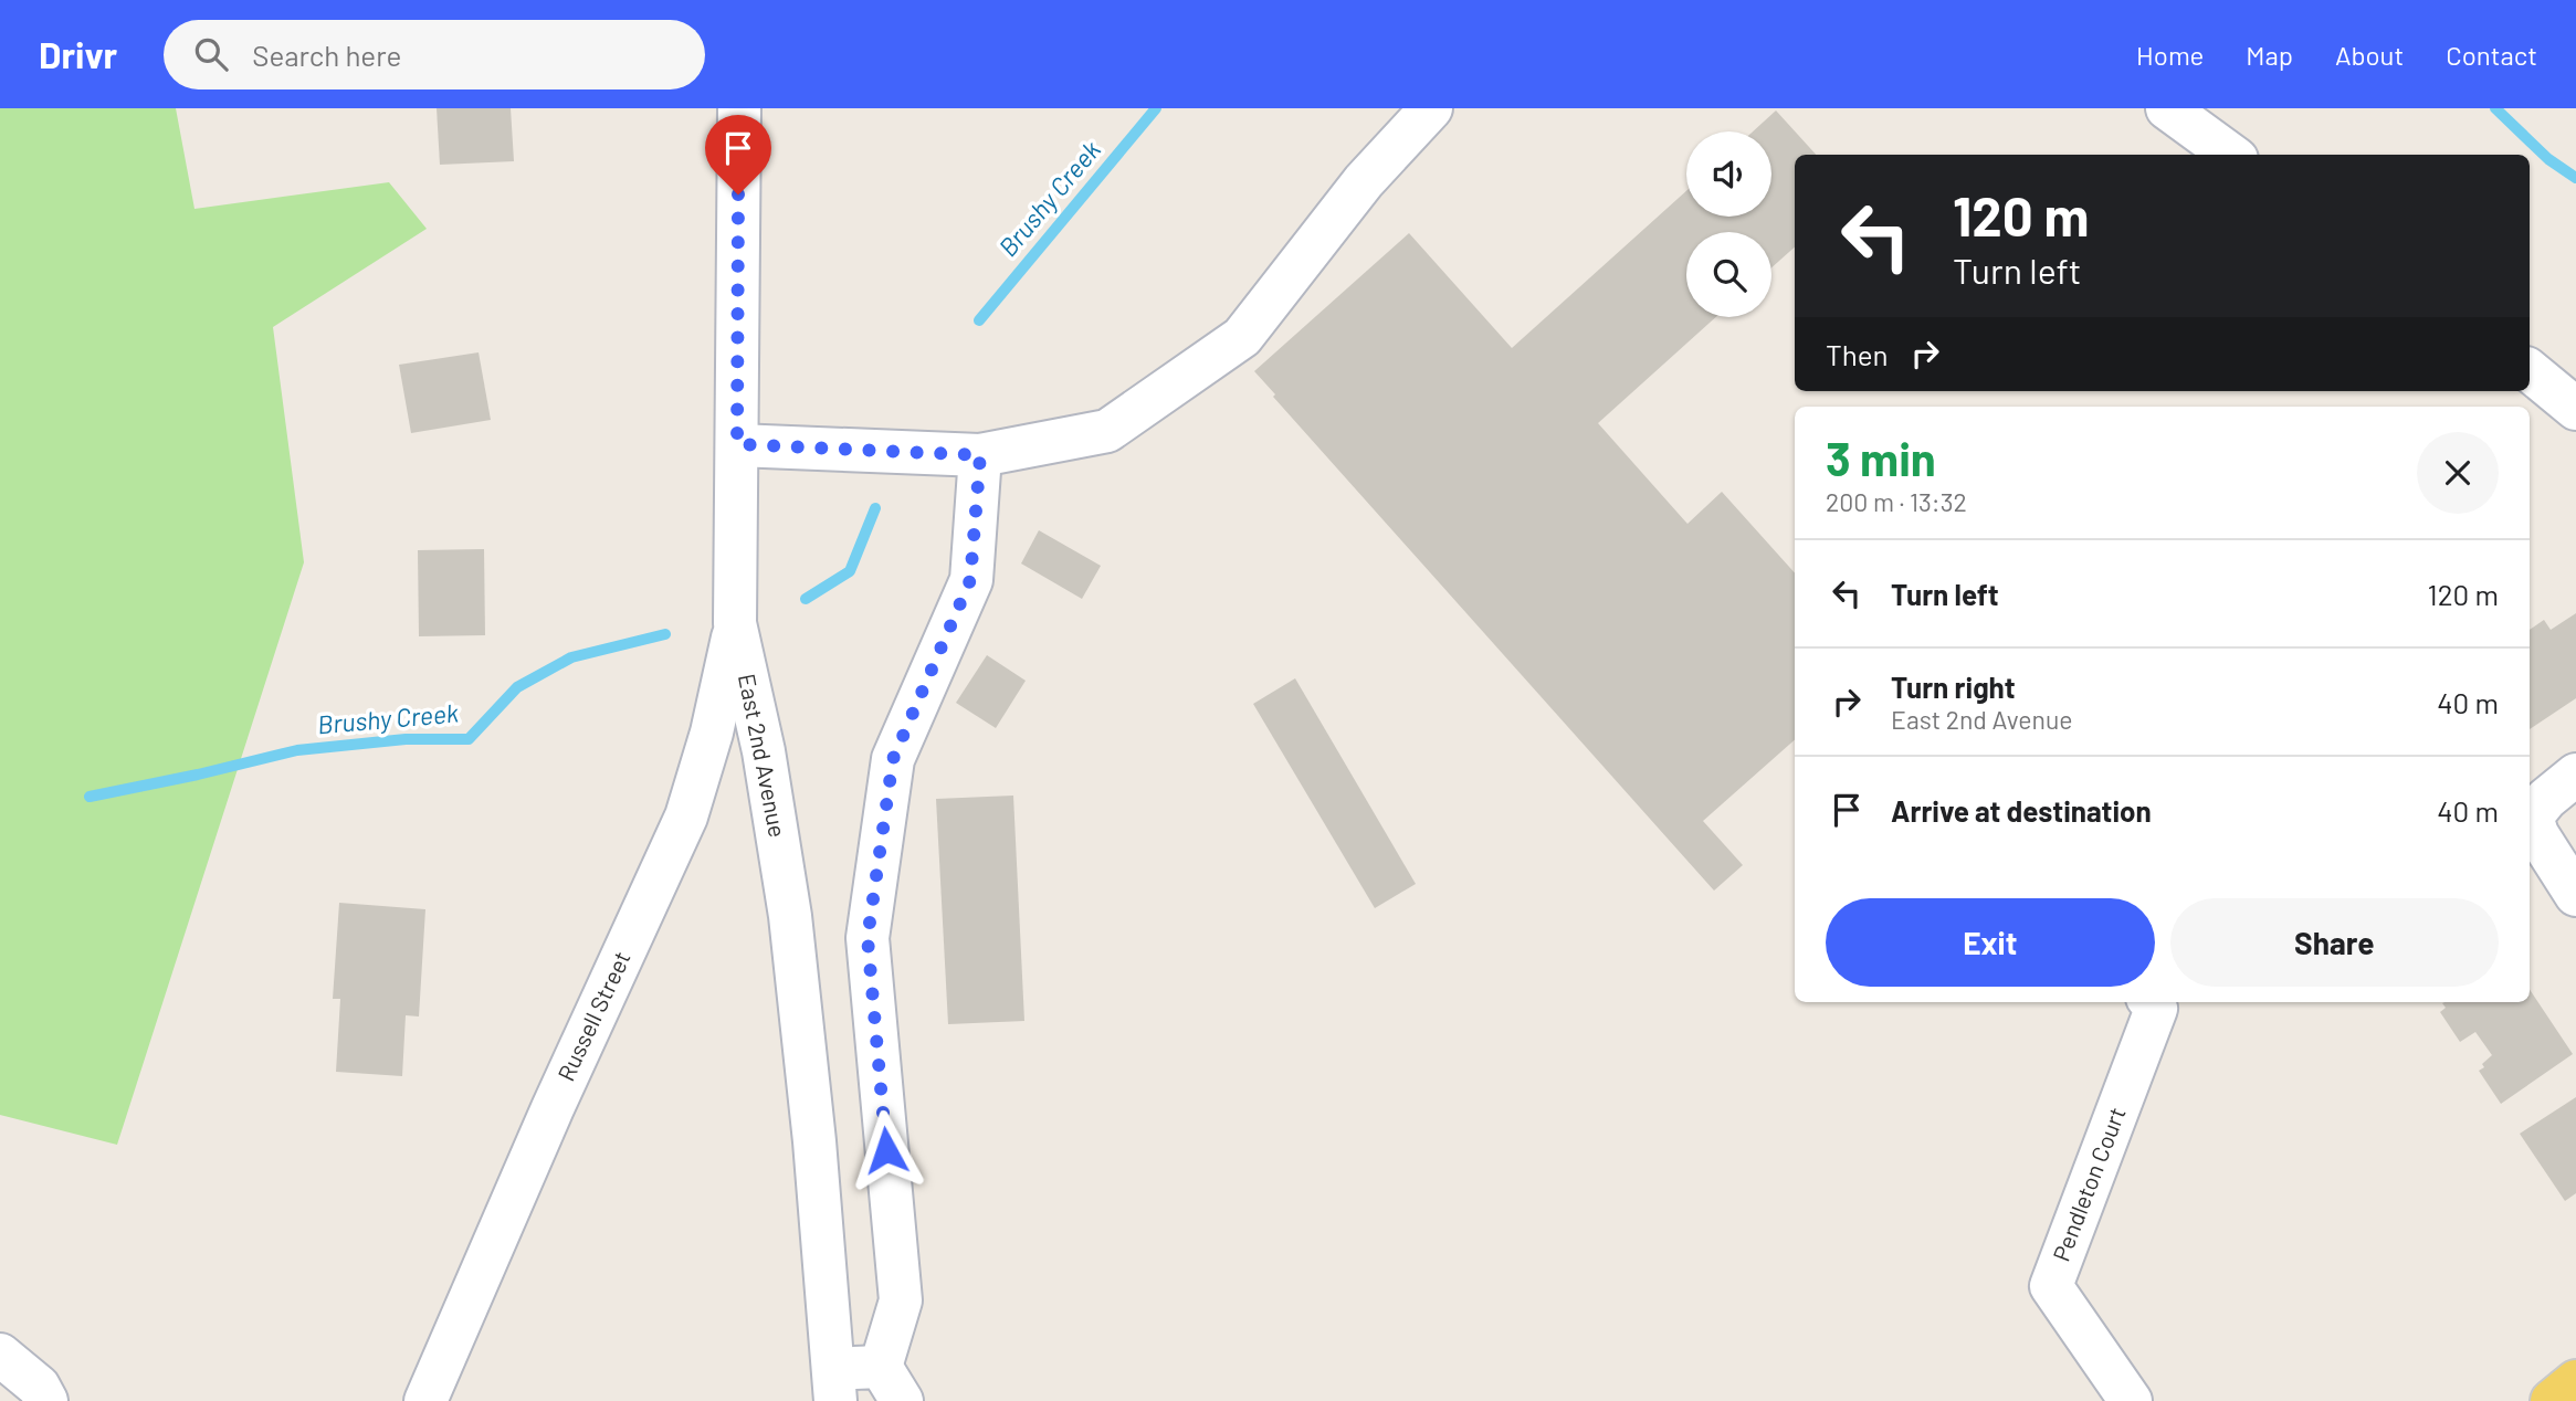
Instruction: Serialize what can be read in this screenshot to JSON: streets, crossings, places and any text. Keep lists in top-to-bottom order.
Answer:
{
  "streets": {
    "street": ["East 2nd Avenue", "Russell Street", "Pendleton Court"]
  },
  "crossings": [
    ["East 2nd Avenue", "Russell Street"]
  ],
  "water": ["Brushy Creek"],
  "page": {
    "header": "Drivr",
    "search": "Search here",
    "nav": [
      "Home",
      "Map",
      "About",
      "Contact"
    ],
    "turn": ["120 m", "Turn left"],
    "then": "Then",
    "heading": ["3 min", "200 m · 13:32"],
    "list": [
      {
        "name": "Turn left",
        "value": "120 m"
      },
      {
        "name": "Turn right",
        "note": "East 2nd Avenue",
        "value": "40 m"
      },
      {
        "name": "Arrive at destination",
        "value": "40 m"
      }
    ],
    "buttons": ["Exit", "Share"]
  }
}
